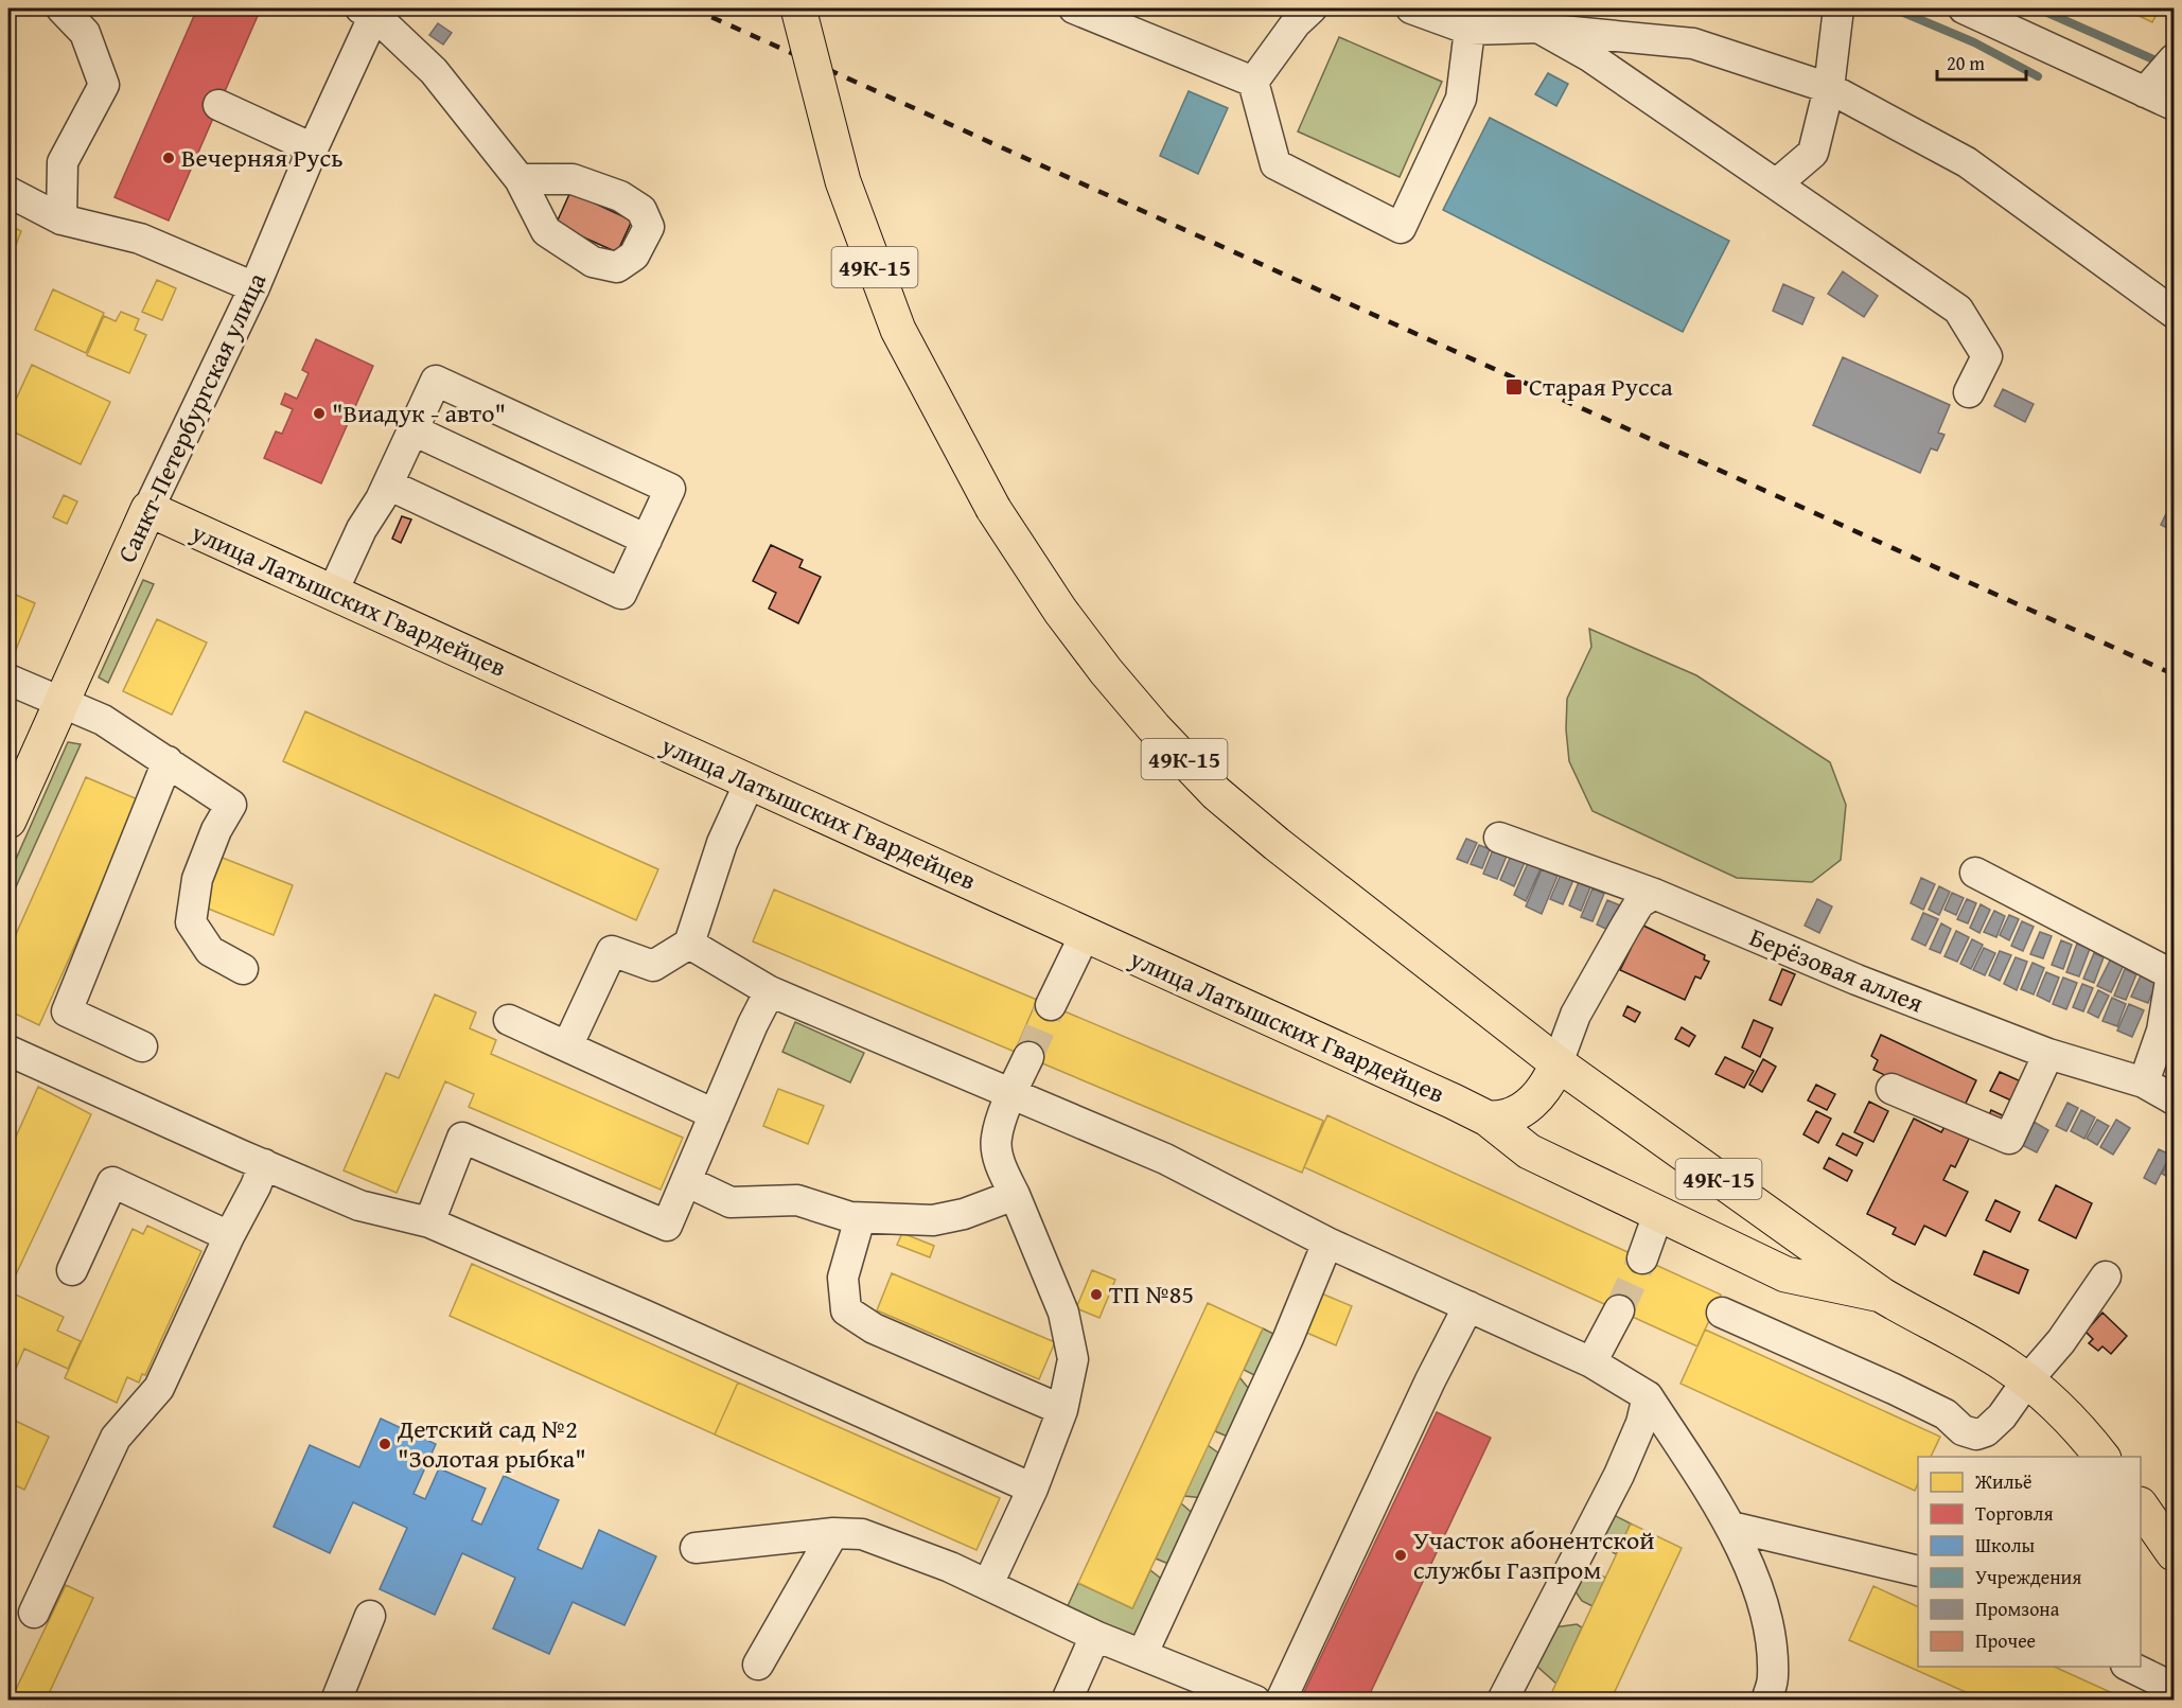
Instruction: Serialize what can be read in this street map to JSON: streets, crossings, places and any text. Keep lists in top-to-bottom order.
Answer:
{
  "streets": {
    "main road": ["49К-15", "Санкт-Петербургская улица", "улица Латышских Гвардейцев"],
    "street": ["Берёзовая аллея"]
  },
  "crossings": [
    ["49К-15", "улица Латышских Гвардейцев"],
    ["Санкт-Петербургская улица", "улица Латышских Гвардейцев"]
  ],
  "places": {
    "other": [
      "Вечерняя Русь",
      "\"Виадук - авто\"",
      "ТП №85",
      "Детский сад №2 \"Золотая рыбка\"",
      "Участок абонентской службы Газпром"
    ],
    "transit": ["Старая Русса"]
  },
  "legend": [
    "Жильё",
    "Торговля",
    "Школы",
    "Учреждения",
    "Промзона",
    "Прочее"
  ],
  "scale_bar": "20 m"
}
